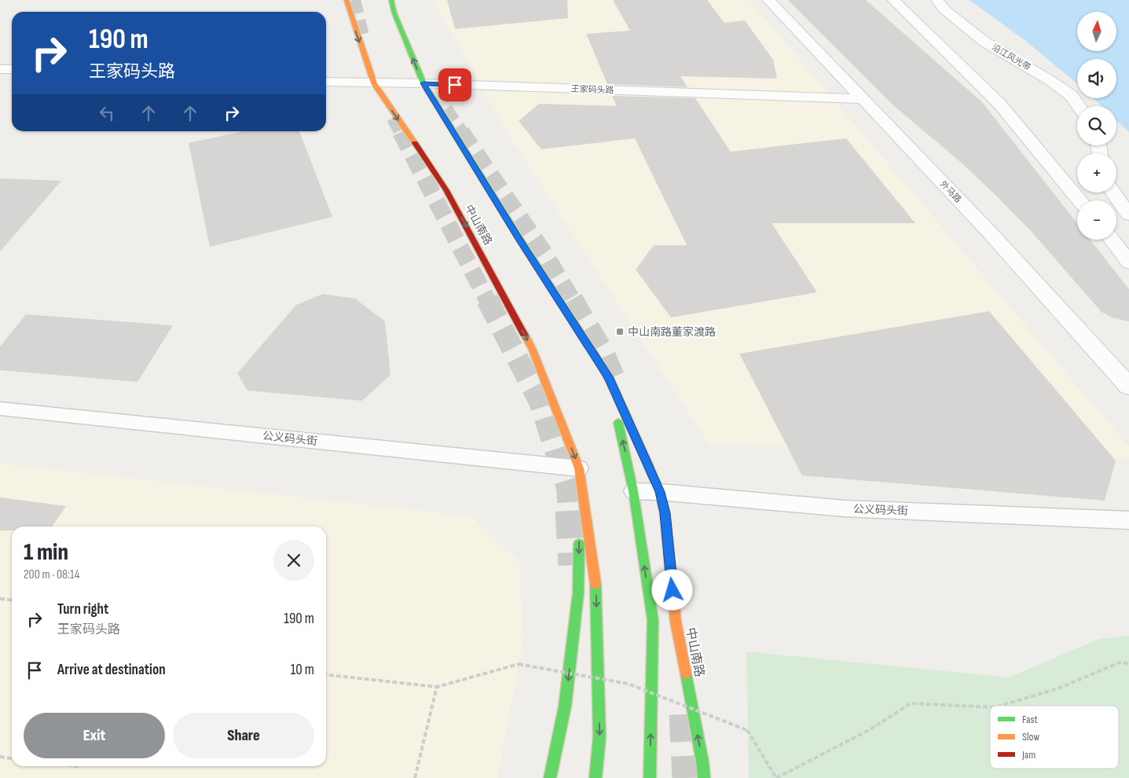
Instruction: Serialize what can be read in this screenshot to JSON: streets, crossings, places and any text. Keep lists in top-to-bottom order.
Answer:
{
  "streets": {
    "main road": ["中山南路"],
    "street": ["沿江风光带", "王家码头路", "外马路"],
    "lane": ["公义码头街"]
  },
  "crossings": [
    ["王家码头路", "外马路"],
    ["王家码头路", "中山南路"],
    ["中山南路", "公义码头街"]
  ],
  "places": {
    "transit": ["中山南路董家渡路"]
  },
  "legend": ["Fast", "Slow", "Jam"],
  "north": "top",
  "page": {
    "map_buttons": ["+", "−"],
    "turn": ["190 m", "王家码头路"],
    "heading": ["1 min", "200 m · 08:14"],
    "list": [
      {
        "name": "Turn right",
        "note": "王家码头路",
        "value": "190 m"
      },
      {
        "name": "Arrive at destination",
        "value": "10 m"
      }
    ],
    "buttons": ["Exit", "Share"]
  }
}
